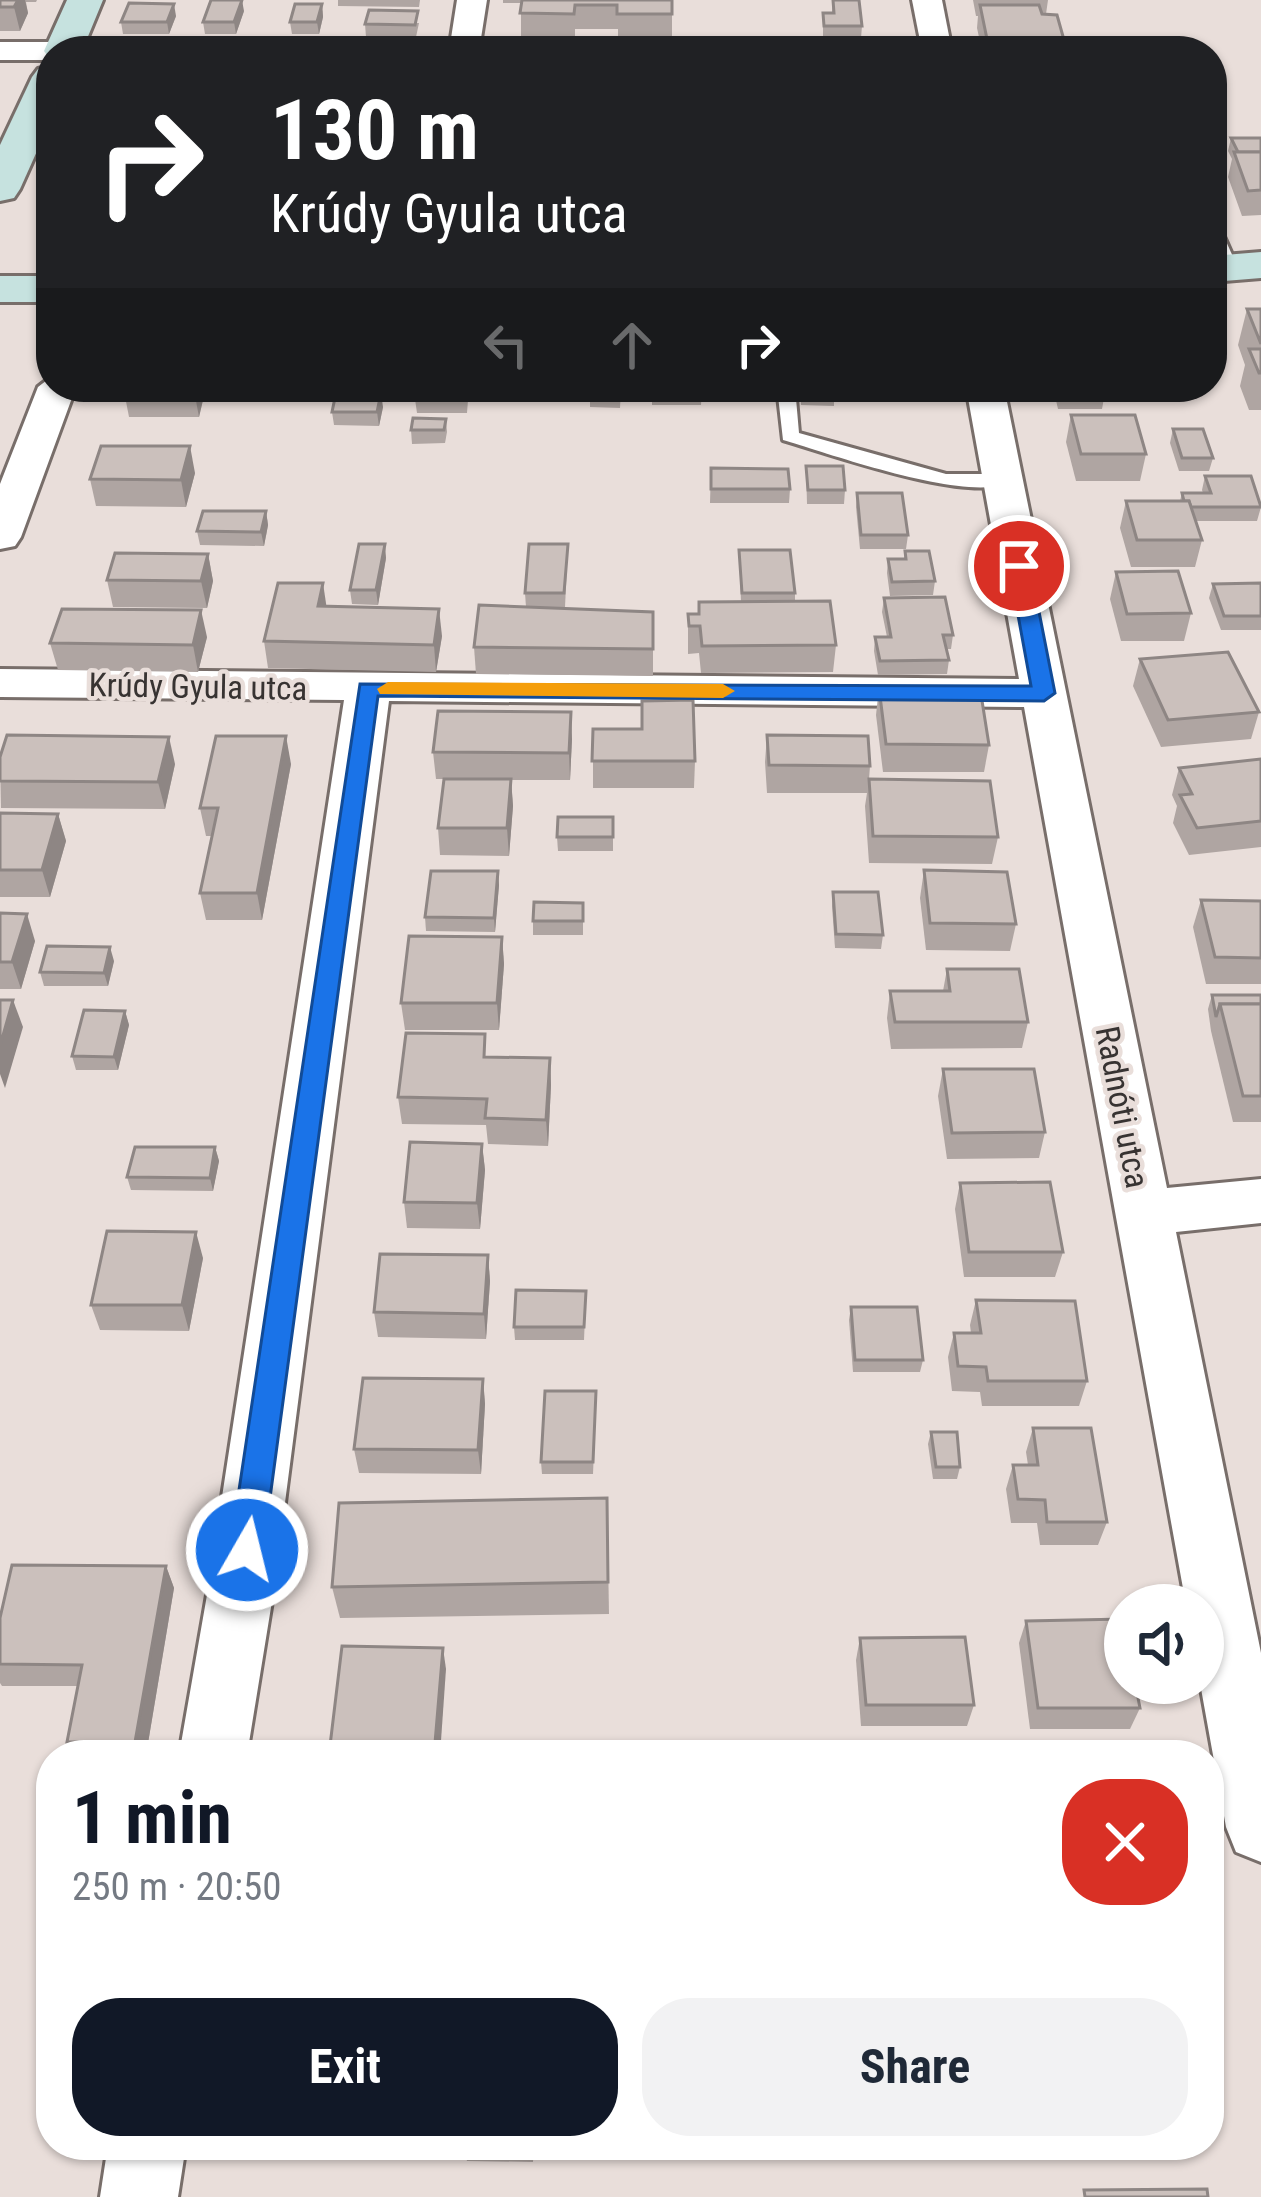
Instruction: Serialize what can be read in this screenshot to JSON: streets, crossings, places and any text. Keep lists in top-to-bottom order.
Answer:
{
  "streets": {
    "street": ["Krúdy Gyula utca", "Radnóti utca"]
  },
  "crossings": [
    ["Krúdy Gyula utca", "Radnóti utca"]
  ],
  "page": {
    "turn": ["130 m", "Krúdy Gyula utca"],
    "heading": ["1 min", "250 m · 20:50"],
    "buttons": ["Exit", "Share"]
  }
}
